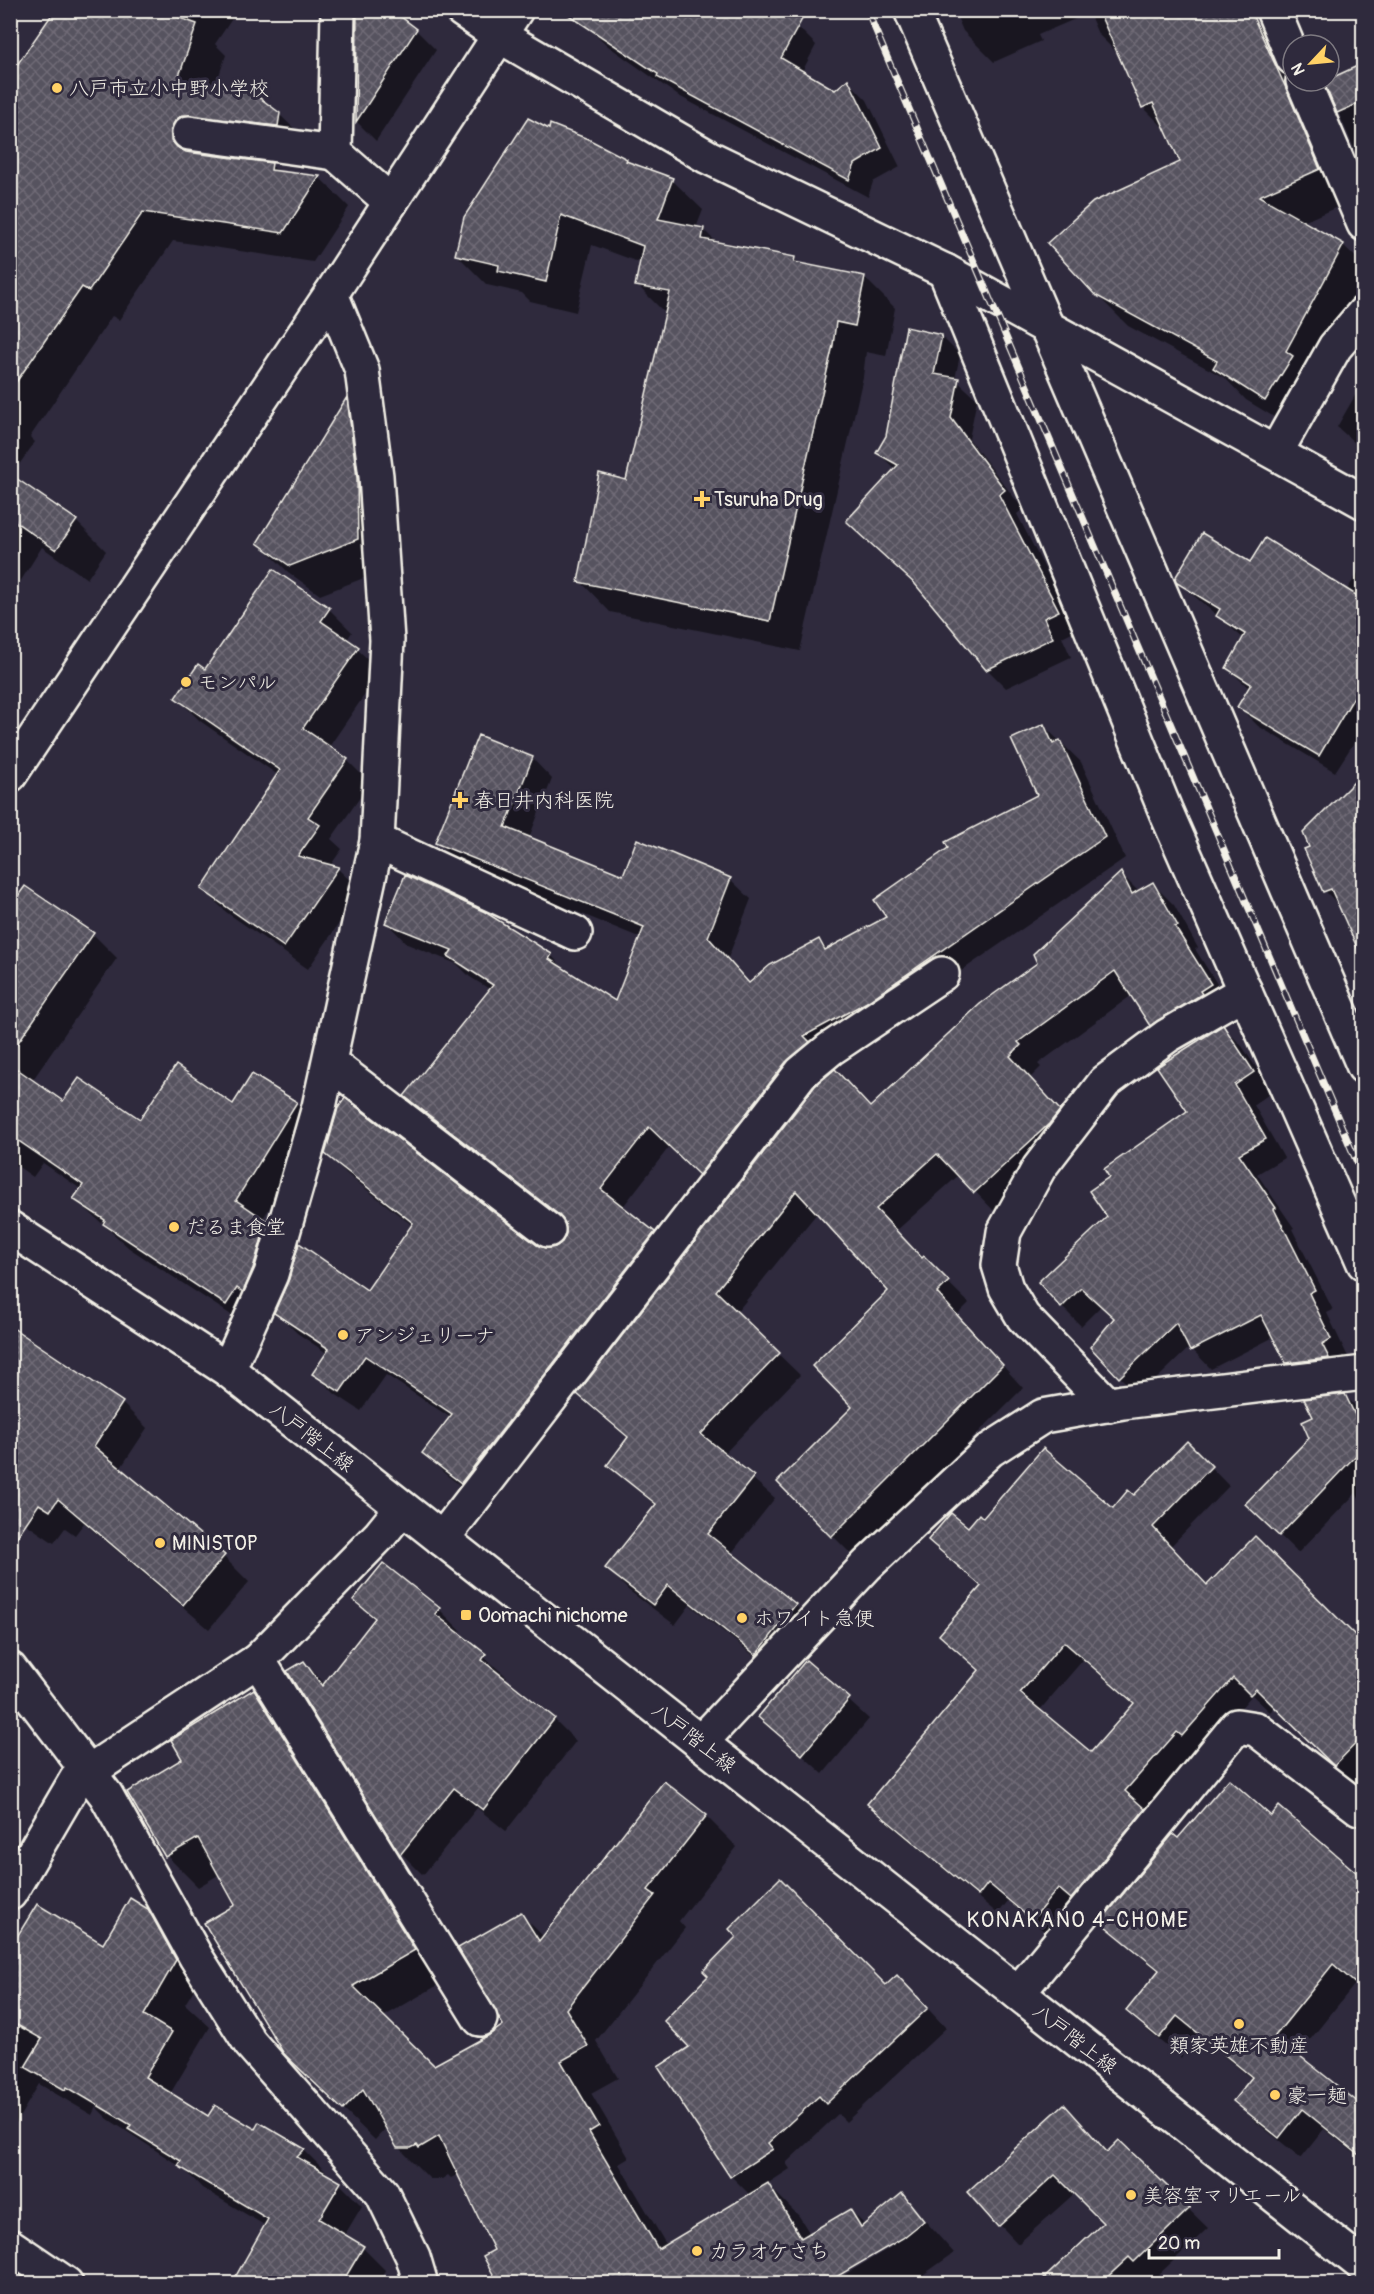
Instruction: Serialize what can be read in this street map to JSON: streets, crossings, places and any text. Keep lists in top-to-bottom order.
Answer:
{
  "streets": {
    "street": ["八戸階上線"]
  },
  "districts": ["KONAKANO 4-CHOME"],
  "places": {
    "other": [
      "八戸市立小中野小学校",
      "モンパル",
      "だるま食堂",
      "アンジェリーナ",
      "MINISTOP",
      "ホワイト急便",
      "類家英雄不動産",
      "豪一麺",
      "美容室マリエール",
      "カラオケさち"
    ],
    "health": ["Tsuruha Drug", "春日井内科医院"],
    "transit": ["Oomachi nichome"]
  },
  "scale_bar": "20 m",
  "north": "bottom left"
}
